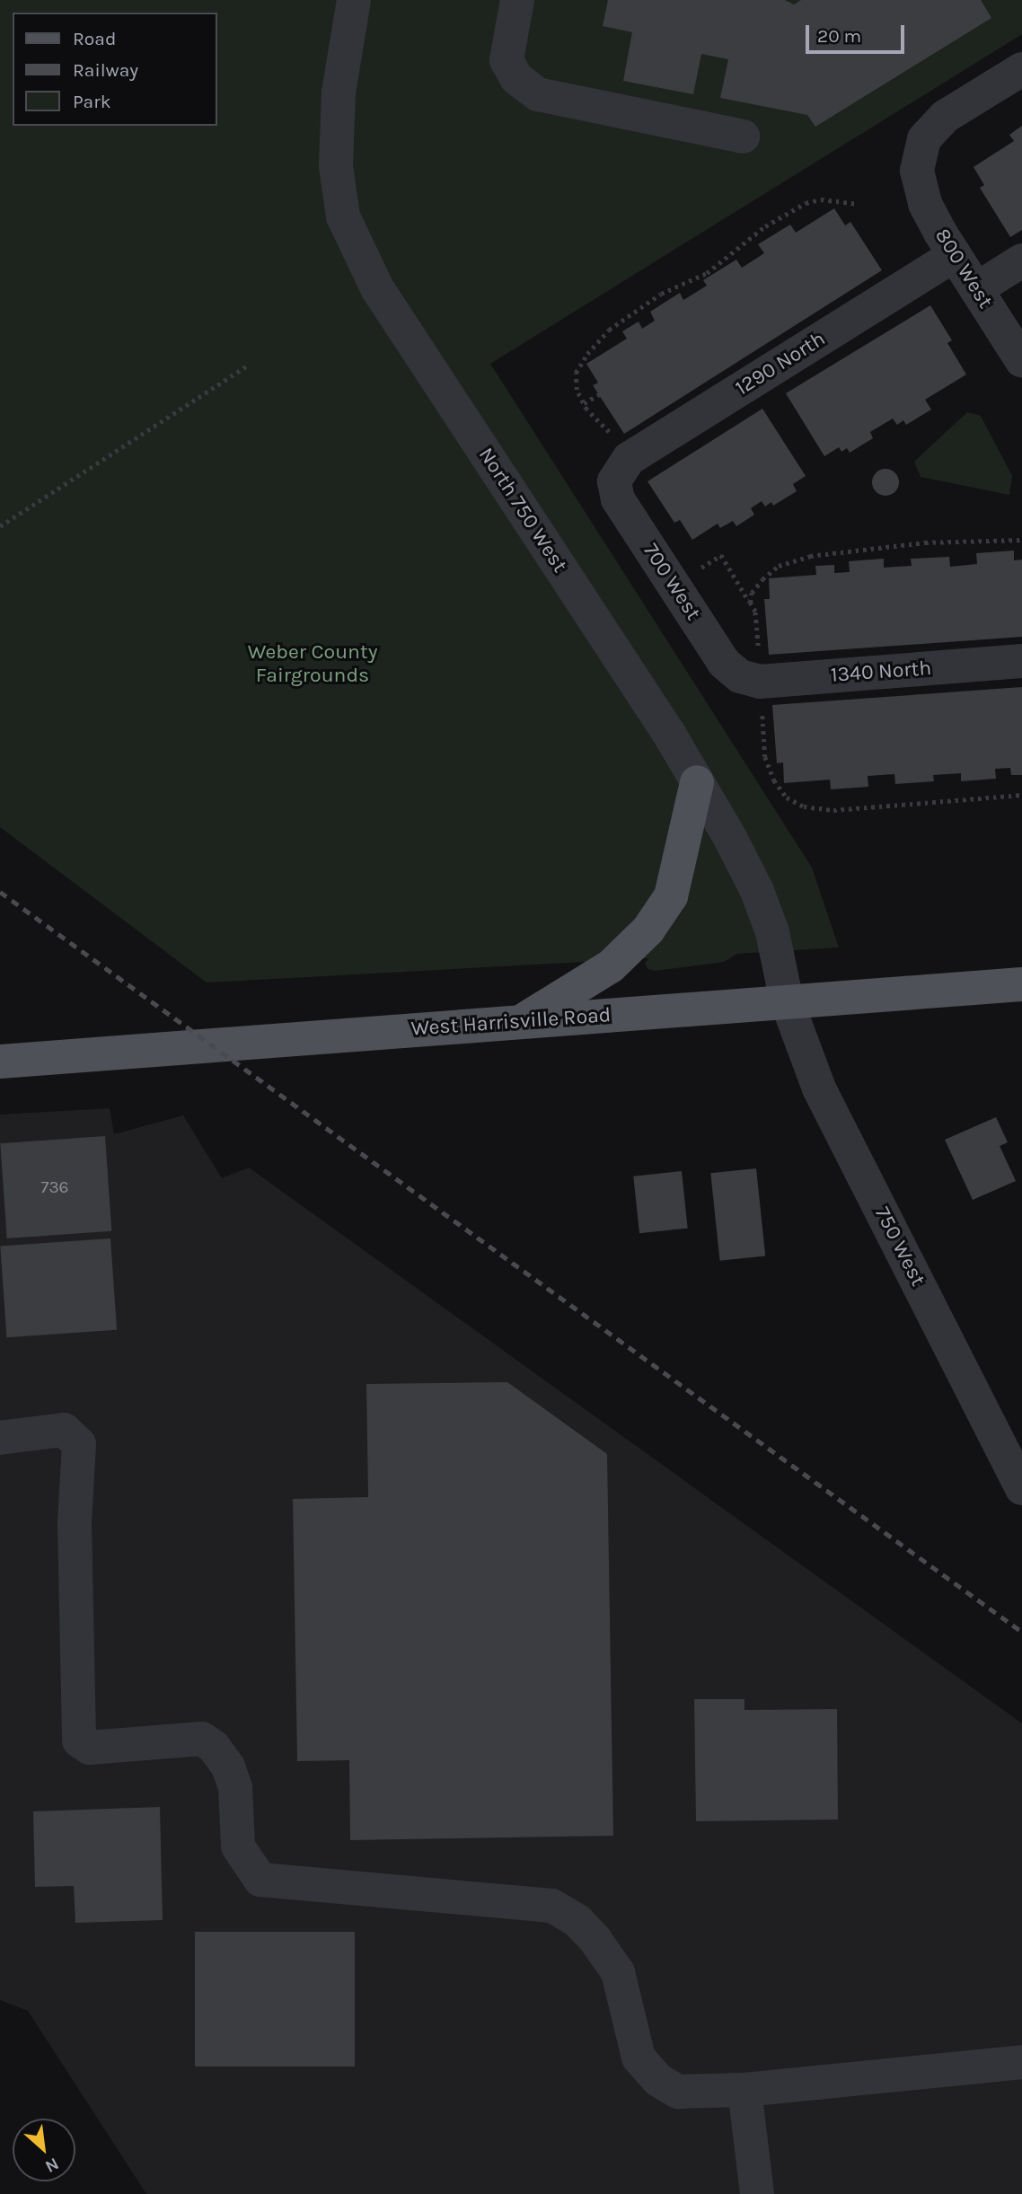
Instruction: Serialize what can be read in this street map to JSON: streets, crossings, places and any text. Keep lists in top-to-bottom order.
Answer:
{
  "streets": {
    "main road": ["West Harrisville Road"],
    "street": [
      "800 West",
      "1290 North",
      "North 750 West",
      "700 West",
      "1340 North",
      "750 West"
    ]
  },
  "crossings": [
    ["800 West", "1290 North"],
    ["1290 North", "700 West"],
    ["North 750 West", "West Harrisville Road"],
    ["North 750 West", "750 West"],
    ["700 West", "1340 North"],
    ["West Harrisville Road", "750 West"]
  ],
  "parks": ["Weber County Fairgrounds"],
  "house_numbers": ["736"],
  "legend": ["Road", "Railway", "Park"],
  "scale_bar": "20 m",
  "north": "bottom right"
}
